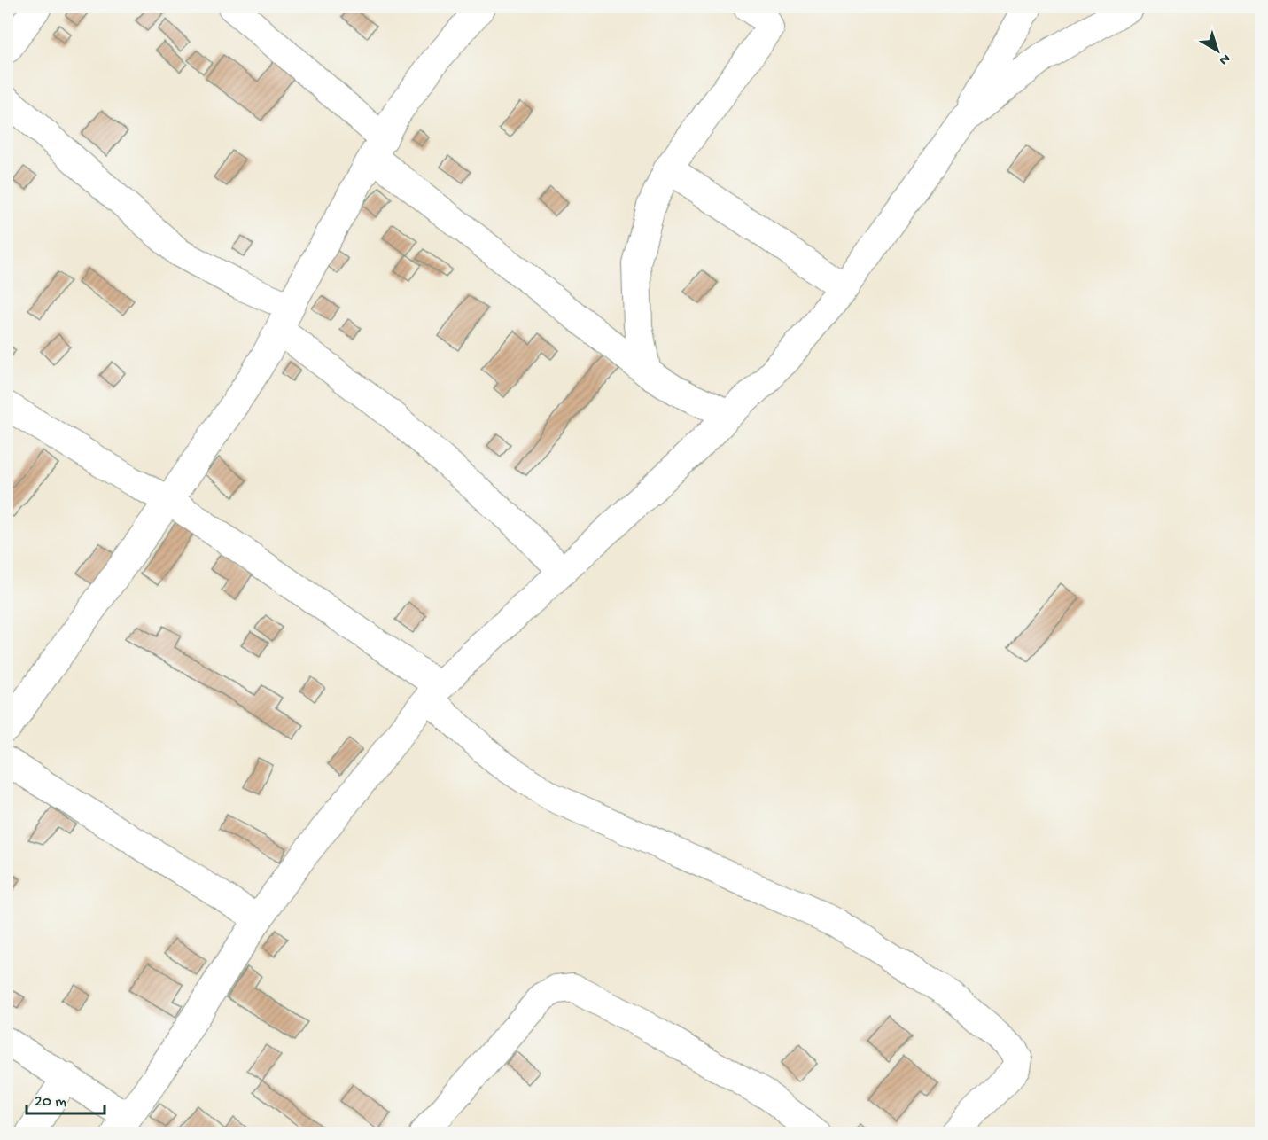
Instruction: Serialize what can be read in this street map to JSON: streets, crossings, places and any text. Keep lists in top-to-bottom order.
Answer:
{
  "scale_bar": "20 m",
  "north": "bottom right"
}
